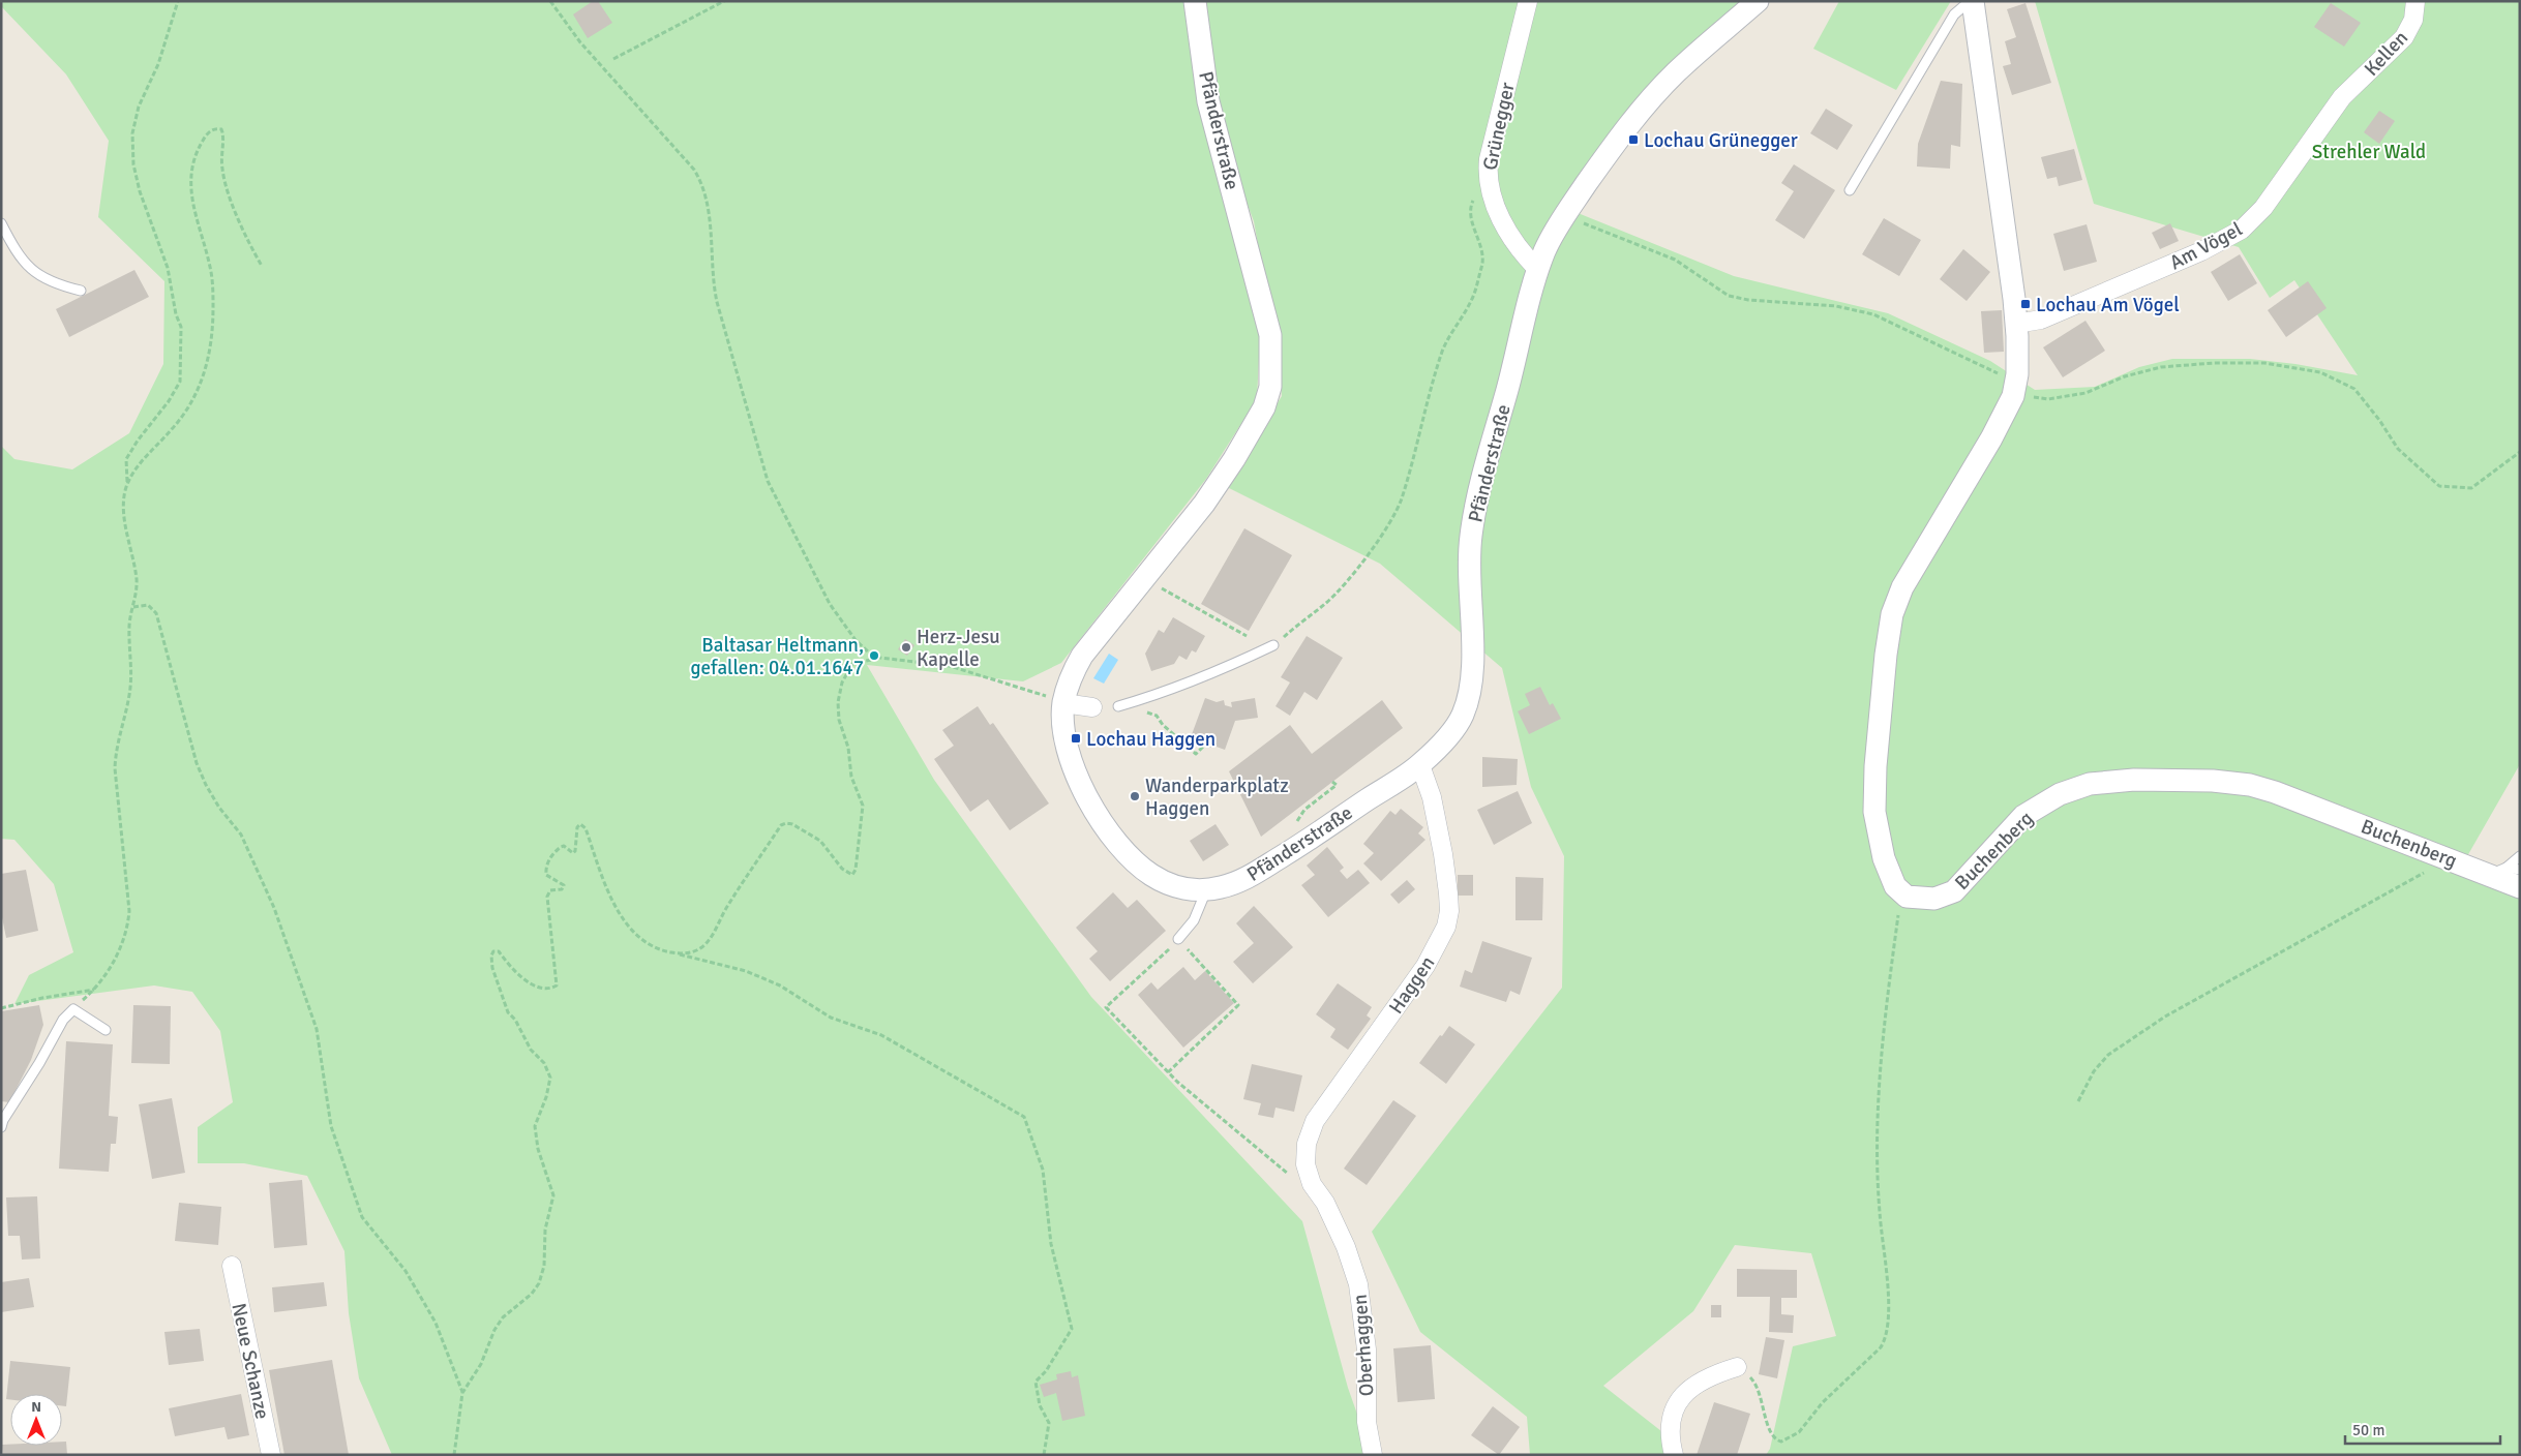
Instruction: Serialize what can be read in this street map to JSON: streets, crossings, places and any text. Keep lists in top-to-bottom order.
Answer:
{
  "streets": {
    "street": [
      "Kellen",
      "Grünegger",
      "Pfänderstraße",
      "Am Vögel",
      "Buchenberg",
      "Haggen",
      "Oberhaggen",
      "Neue Schanze"
    ]
  },
  "crossings": [
    ["Kellen", "Am Vögel"],
    ["Grünegger", "Pfänderstraße"],
    ["Pfänderstraße", "Haggen"],
    ["Haggen", "Oberhaggen"]
  ],
  "parks": ["Strehler Wald"],
  "places": {
    "transit": ["Lochau Grünegger", "Lochau Am Vögel", "Lochau Haggen"],
    "other": ["Herz-Jesu Kapelle", "Baltasar Heltmann, gefallen: 04.01.1647", "Wanderparkplatz Haggen"]
  },
  "scale_bar": "50 m",
  "north": "top"
}
